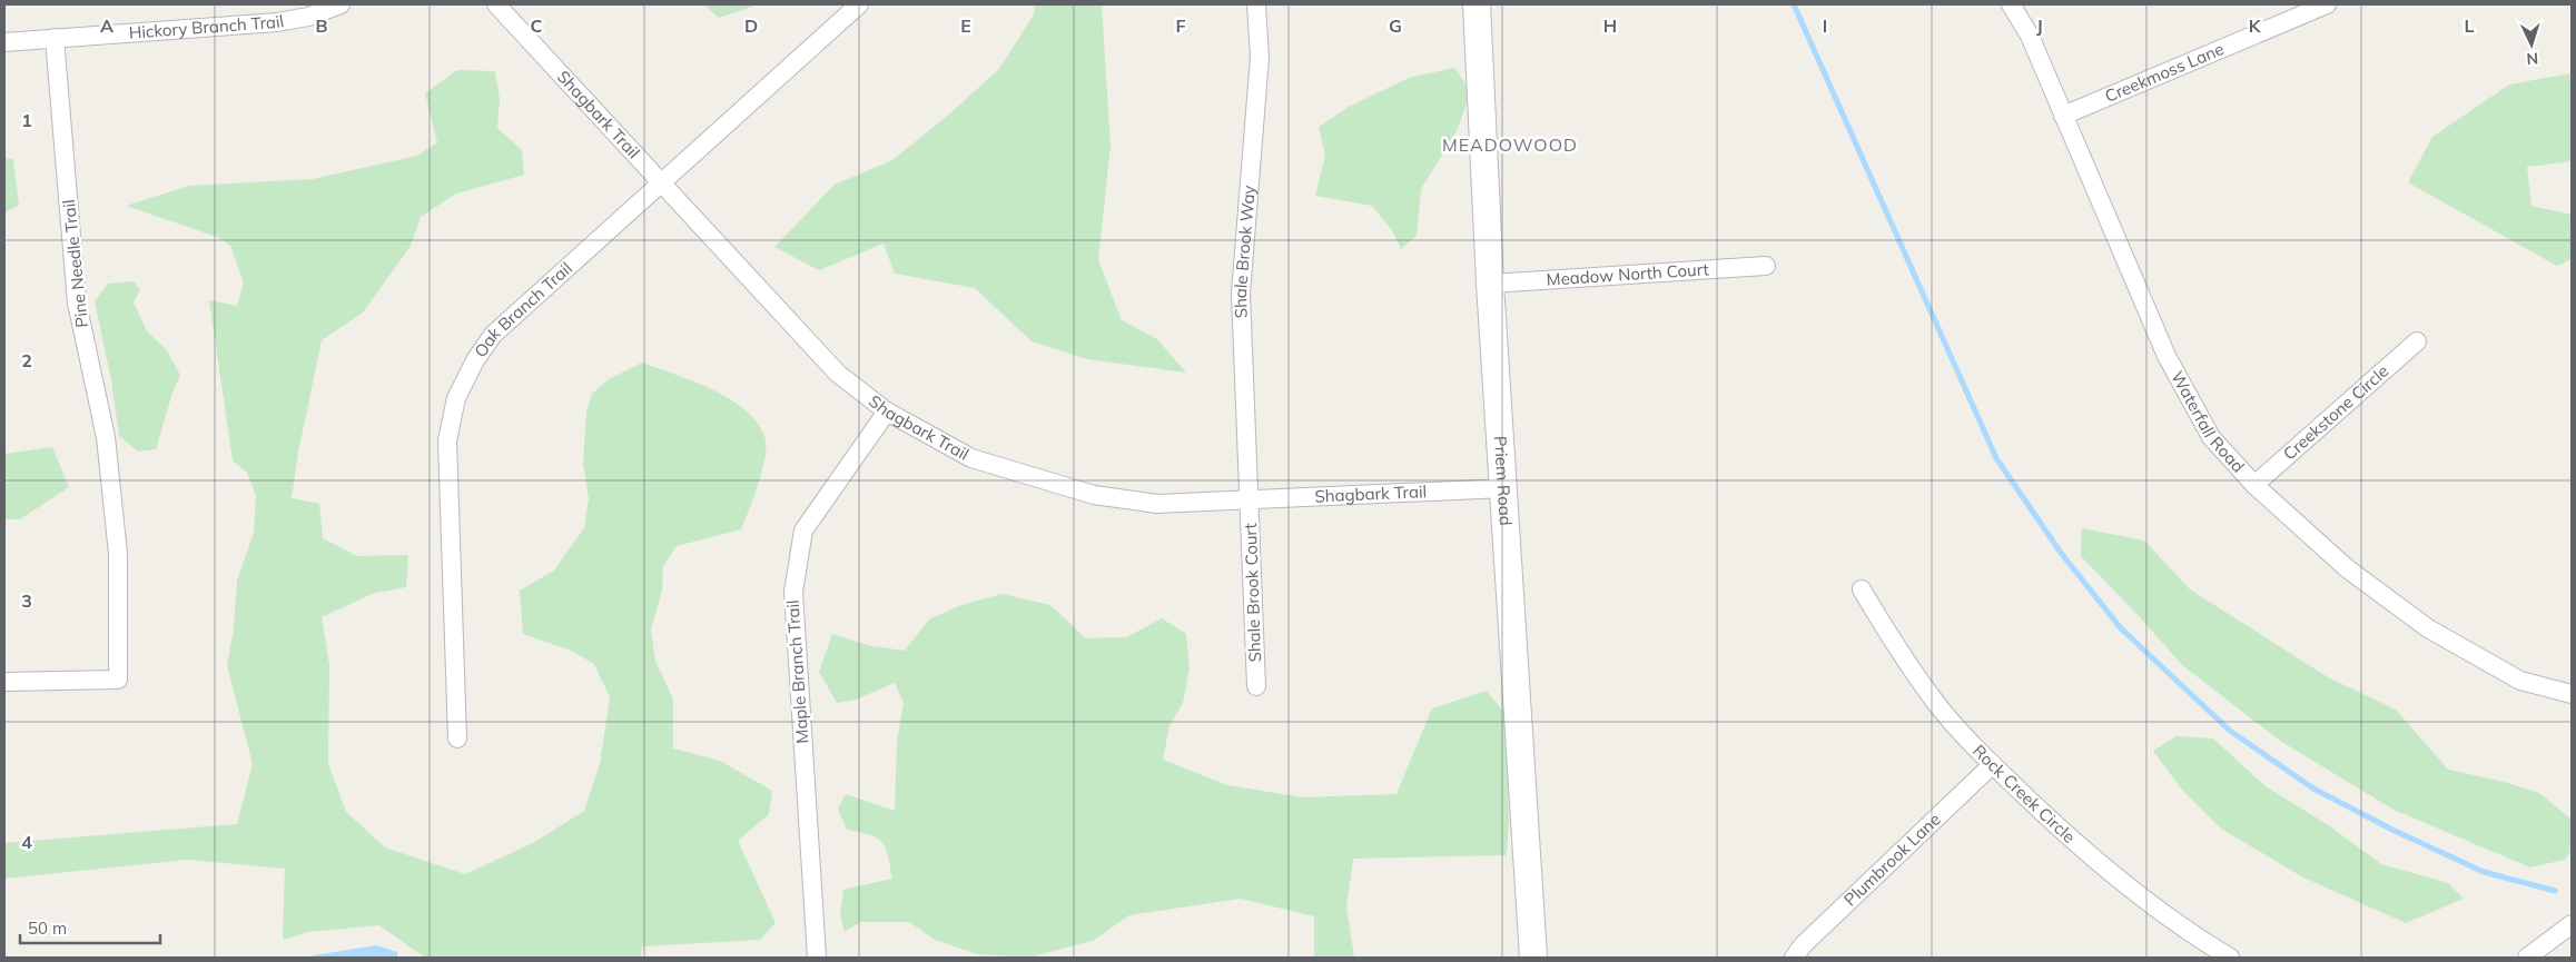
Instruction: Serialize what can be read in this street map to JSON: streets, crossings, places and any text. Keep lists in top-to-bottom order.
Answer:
{
  "streets": {
    "street": [
      "Hickory Branch Trail",
      "Creekmoss Lane",
      "Shagbark Trail",
      "Shale Brook Way",
      "Pine Needle Trail",
      "Meadow North Court",
      "Oak Branch Trail",
      "Creekstone Circle",
      "Waterfall Road",
      "Priem Road",
      "Shale Brook Court",
      "Maple Branch Trail",
      "Rock Creek Circle",
      "Plumbrook Lane"
    ]
  },
  "crossings": [
    ["Hickory Branch Trail", "Pine Needle Trail"],
    ["Creekmoss Lane", "Waterfall Road"],
    ["Shagbark Trail", "Shale Brook Way"],
    ["Shagbark Trail", "Oak Branch Trail"],
    ["Shagbark Trail", "Priem Road"],
    ["Shagbark Trail", "Shale Brook Court"],
    ["Shagbark Trail", "Maple Branch Trail"],
    ["Shale Brook Way", "Shale Brook Court"],
    ["Meadow North Court", "Priem Road"],
    ["Creekstone Circle", "Waterfall Road"],
    ["Rock Creek Circle", "Plumbrook Lane"]
  ],
  "districts": ["MEADOWOOD"],
  "scale_bar": "50 m",
  "north": "bottom",
  "grid": {
    "columns": [
      "A",
      "B",
      "C",
      "D",
      "E",
      "F",
      "G",
      "H",
      "I",
      "J",
      "K",
      "L"
    ],
    "rows": [
      "1",
      "2",
      "3",
      "4"
    ]
  }
}
